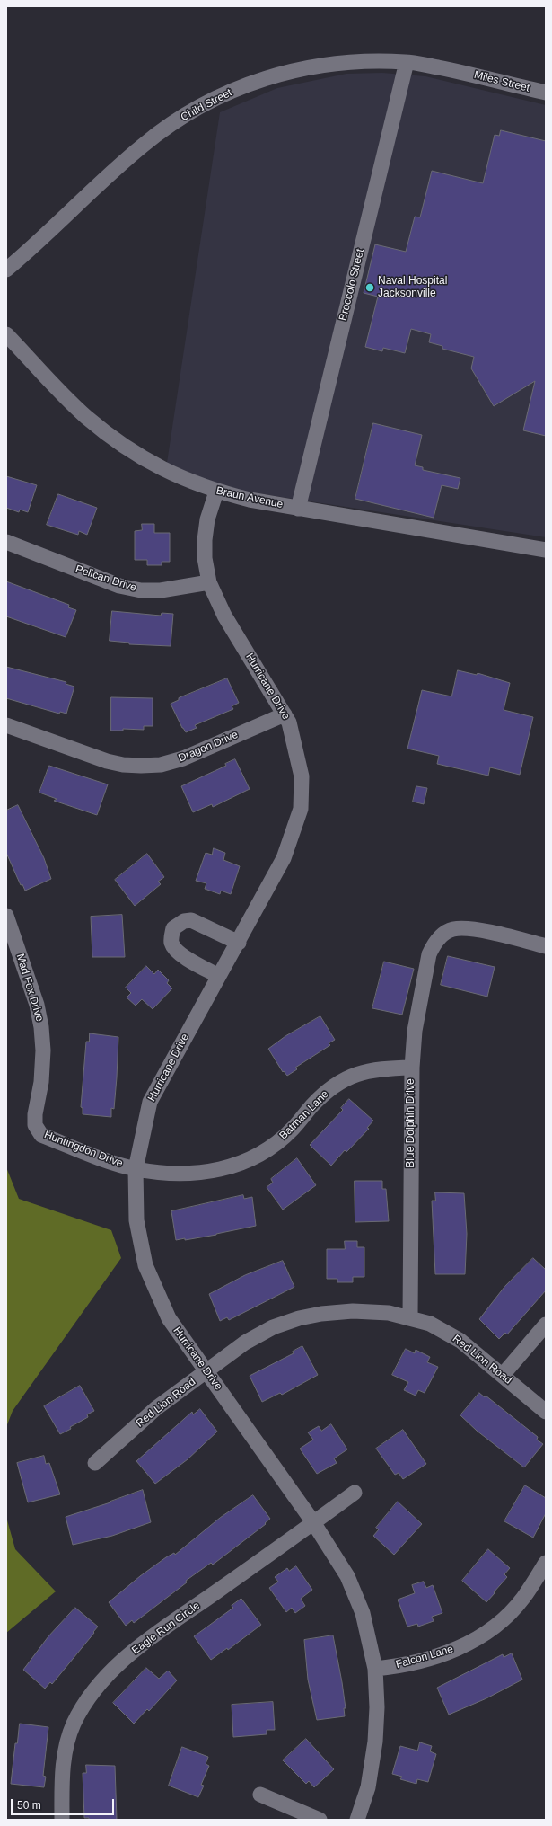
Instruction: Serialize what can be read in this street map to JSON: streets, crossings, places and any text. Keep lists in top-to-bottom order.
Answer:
{
  "streets": {
    "street": [
      "Miles Street",
      "Child Street",
      "Broccolo Street",
      "Braun Avenue",
      "Pelican Drive",
      "Hurricane Drive",
      "Dragon Drive",
      "Mad Fox Drive",
      "Batman Lane",
      "Blue Dolphin Drive",
      "Huntingdon Drive",
      "Red Lion Road",
      "Eagle Run Circle",
      "Falcon Lane"
    ]
  },
  "crossings": [
    ["Miles Street", "Child Street"],
    ["Child Street", "Broccolo Street"],
    ["Broccolo Street", "Braun Avenue"],
    ["Braun Avenue", "Hurricane Drive"],
    ["Pelican Drive", "Hurricane Drive"],
    ["Hurricane Drive", "Dragon Drive"],
    ["Hurricane Drive", "Batman Lane"],
    ["Hurricane Drive", "Huntingdon Drive"],
    ["Hurricane Drive", "Red Lion Road"],
    ["Hurricane Drive", "Eagle Run Circle"],
    ["Hurricane Drive", "Falcon Lane"],
    ["Mad Fox Drive", "Huntingdon Drive"],
    ["Batman Lane", "Blue Dolphin Drive"],
    ["Batman Lane", "Huntingdon Drive"],
    ["Blue Dolphin Drive", "Red Lion Road"]
  ],
  "places": ["Naval Hospital Jacksonville"],
  "scale_bar": "50 m"
}
